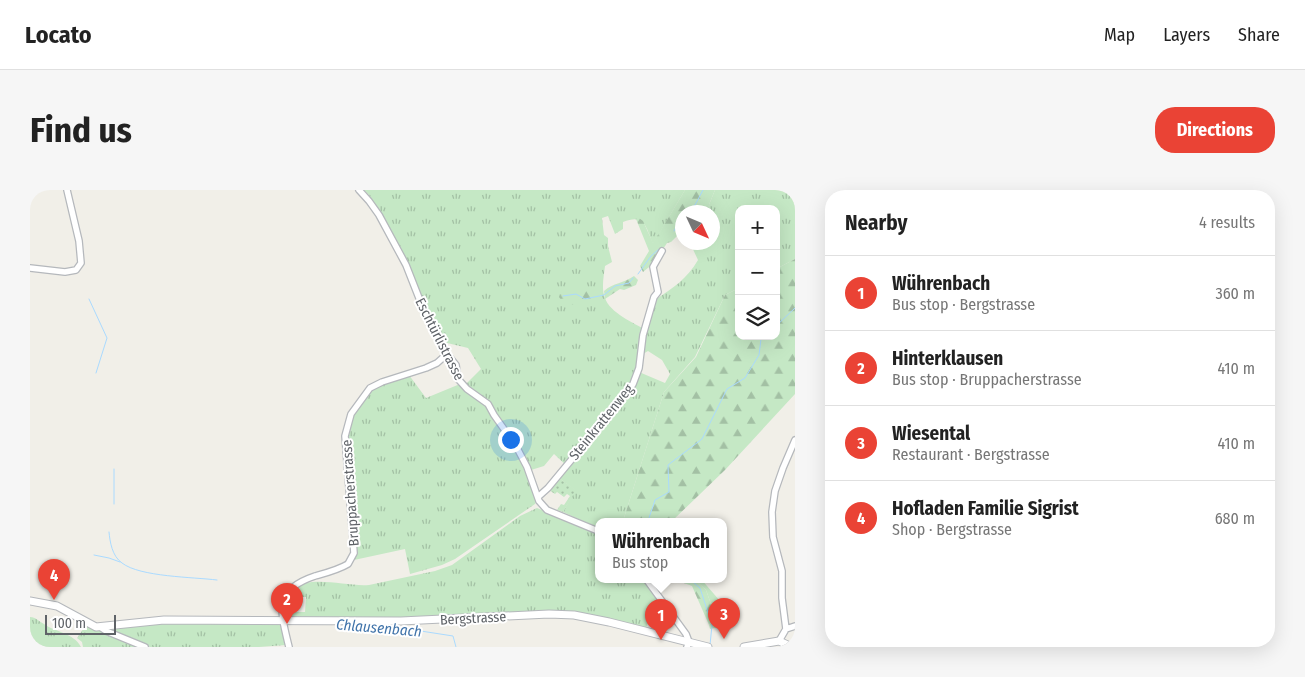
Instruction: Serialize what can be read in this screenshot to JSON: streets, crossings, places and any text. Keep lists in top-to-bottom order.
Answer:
{
  "streets": {
    "street": [
      "Eschtürlistrasse",
      "Steinkrattenweg",
      "Bruppacherstrasse",
      "Bergstrasse"
    ]
  },
  "crossings": [
    ["Eschtürlistrasse", "Steinkrattenweg"],
    ["Eschtürlistrasse", "Bruppacherstrasse"],
    ["Bruppacherstrasse", "Bergstrasse"]
  ],
  "water": ["Chlausenbach"],
  "scale_bar": "100 m",
  "north": "bottom right",
  "page": {
    "header": "Locato",
    "nav": ["Map", "Layers", "Share"],
    "buttons": "Directions",
    "title": "Find us",
    "heading": ["Nearby", "4 results"],
    "map_buttons": ["+", "−"],
    "list": [
      {
        "mark": "1",
        "name": "Wührenbach",
        "note": "Bus stop · Bergstrasse",
        "value": "360 m"
      },
      {
        "mark": "2",
        "name": "Hinterklausen",
        "note": "Bus stop · Bruppacherstrasse",
        "value": "410 m"
      },
      {
        "mark": "3",
        "name": "Wiesental",
        "note": "Restaurant · Bergstrasse",
        "value": "410 m"
      },
      {
        "mark": "4",
        "name": "Hofladen Familie Sigrist",
        "note": "Shop · Bergstrasse",
        "value": "680 m"
      }
    ],
    "popup": ["Wührenbach", "Bus stop"],
    "pins": [
      "4",
      "2",
      "3",
      "1"
    ],
    "scale": "100 m"
  }
}
